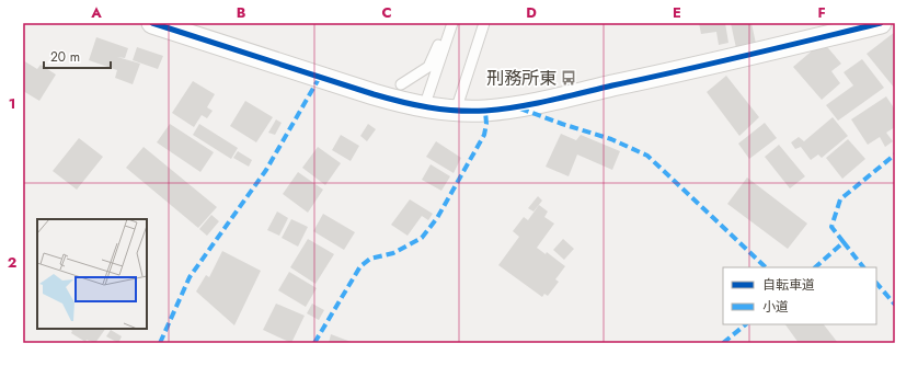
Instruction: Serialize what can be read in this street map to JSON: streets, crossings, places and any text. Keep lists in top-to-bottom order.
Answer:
{
  "places": {
    "bus stop": ["刑務所東"]
  },
  "legend": ["自転車道", "小道"],
  "scale_bar": "20 m",
  "grid": {
    "columns": [
      "A",
      "B",
      "C",
      "D",
      "E",
      "F"
    ],
    "rows": ["1", "2"]
  }
}
